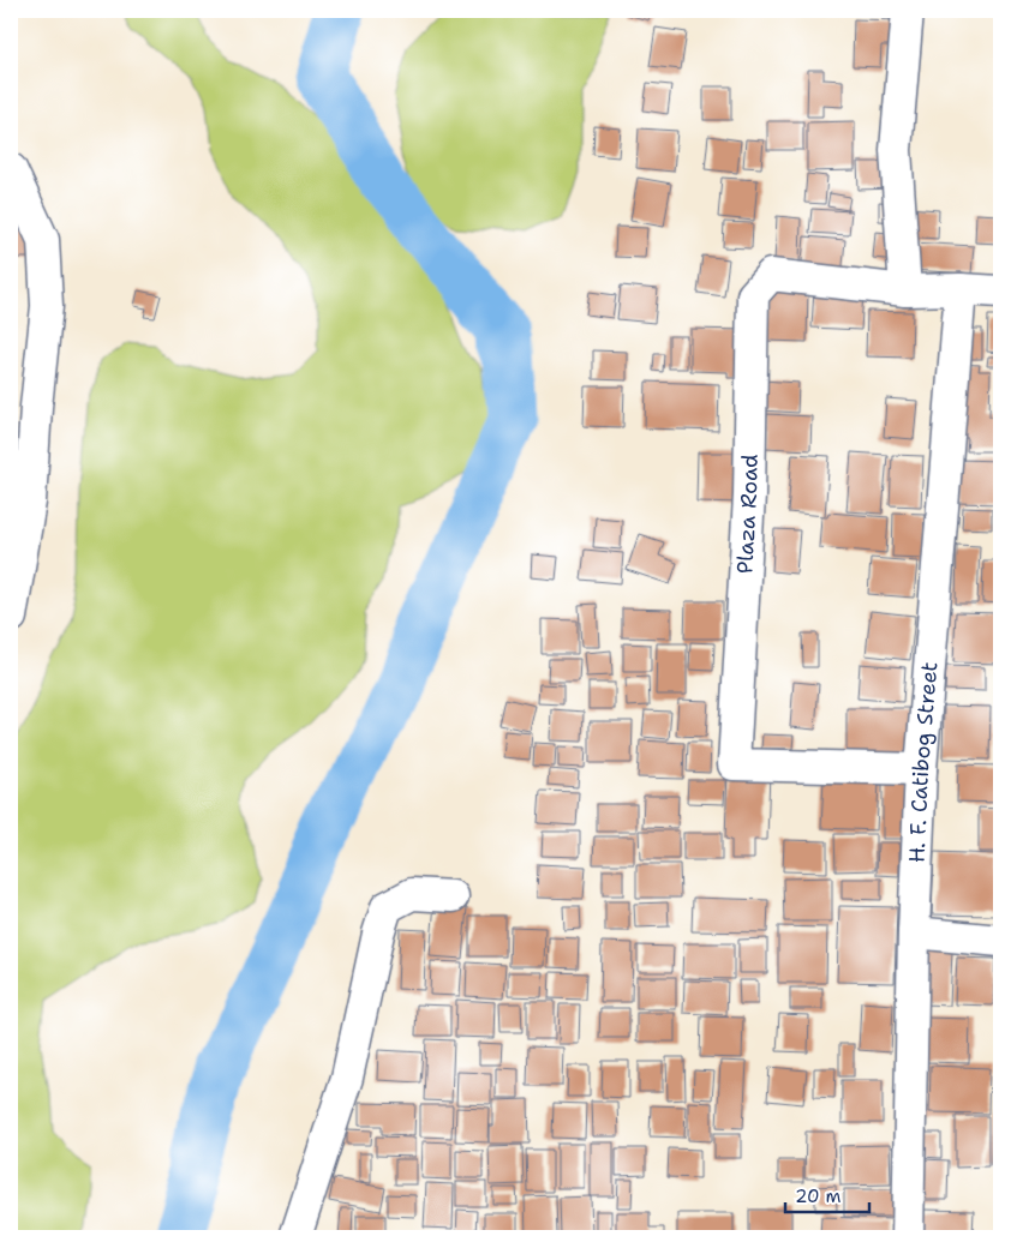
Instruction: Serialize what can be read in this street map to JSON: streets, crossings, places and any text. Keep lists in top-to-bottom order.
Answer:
{
  "streets": {
    "street": ["Plaza Road", "H. F. Catibog Street"]
  },
  "crossings": [
    ["Plaza Road", "H. F. Catibog Street"]
  ],
  "scale_bar": "20 m"
}
